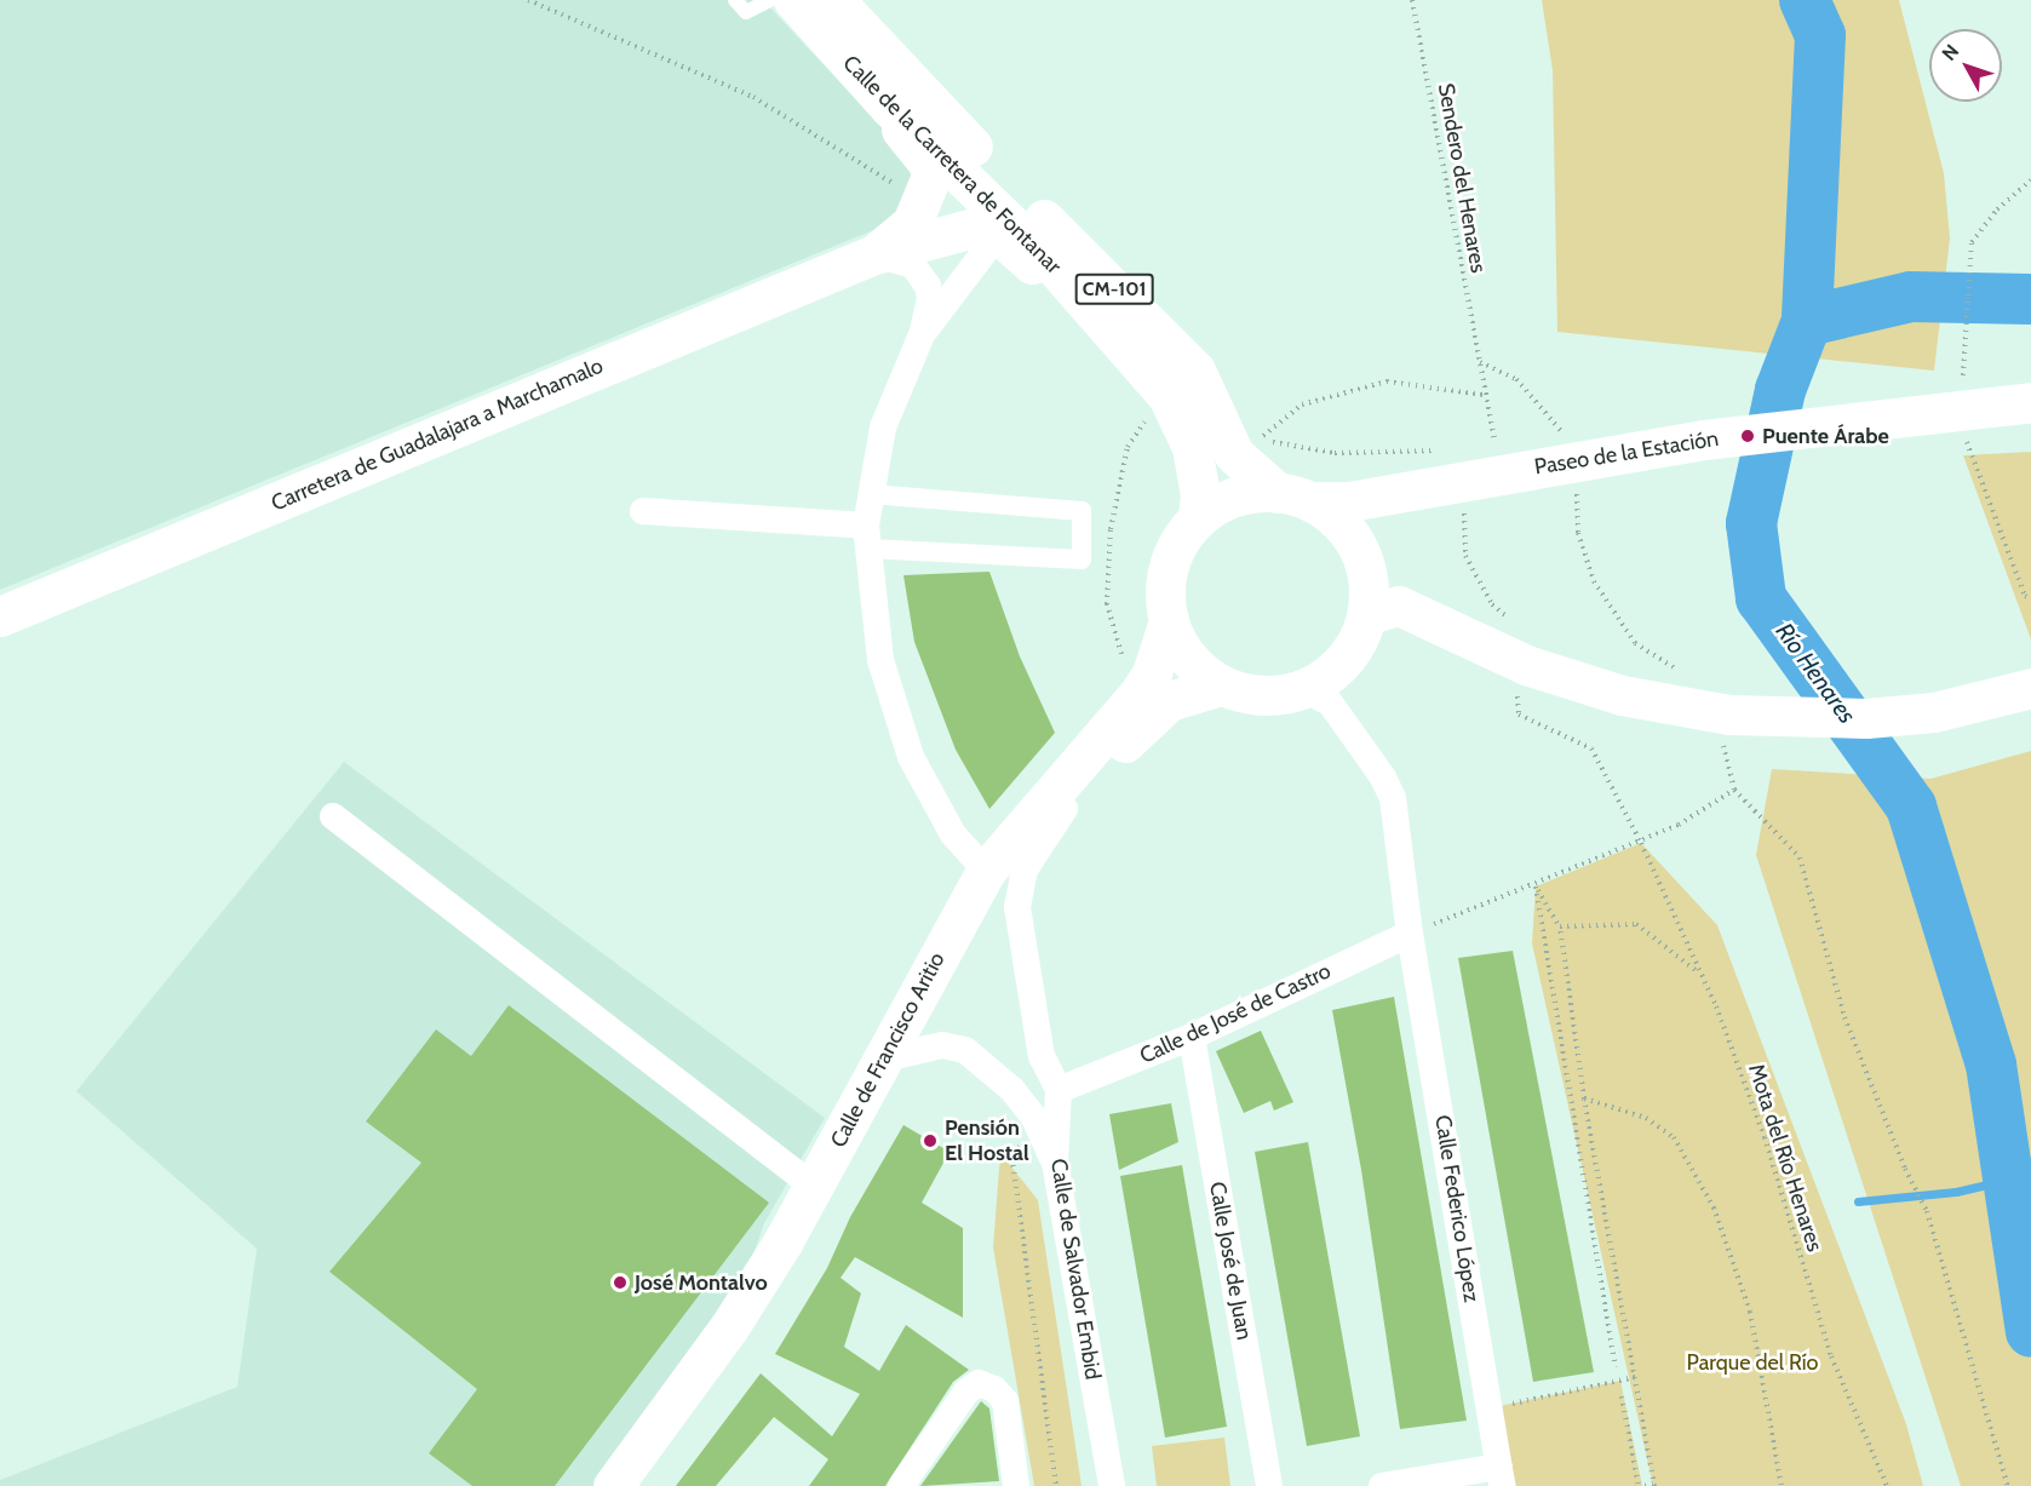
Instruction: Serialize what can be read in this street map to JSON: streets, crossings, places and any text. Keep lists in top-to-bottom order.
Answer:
{
  "streets": {
    "main road": [
      "Calle de la Carretera de Fontanar",
      "CM-101",
      "Carretera de Guadalajara a Marchamalo",
      "Paseo de la Estación",
      "Calle de Francisco Aritio"
    ],
    "street": [
      "Calle de José de Castro",
      "Calle Federico López",
      "Calle José de Juan",
      "Calle de Salvador Embid"
    ],
    "path": ["Sendero del Henares", "Mota del Río Henares"]
  },
  "crossings": [
    ["Calle de la Carretera de Fontanar", "Paseo de la Estación"],
    ["Calle de la Carretera de Fontanar", "Calle de Francisco Aritio"],
    ["Calle de la Carretera de Fontanar", "Calle Federico López"],
    ["Sendero del Henares", "Paseo de la Estación"],
    ["Paseo de la Estación", "Calle de Francisco Aritio"],
    ["Paseo de la Estación", "Calle Federico López"],
    ["Calle de José de Castro", "Calle Federico López"],
    ["Calle de José de Castro", "Calle José de Juan"],
    ["Calle de José de Castro", "Calle de Salvador Embid"],
    ["Calle de Francisco Aritio", "Calle Federico López"]
  ],
  "water": ["Río Henares"],
  "parks": ["Parque del Río"],
  "places": ["Puente Árabe", "Pensión El Hostal", "José Montalvo"],
  "north": "top left"
}
